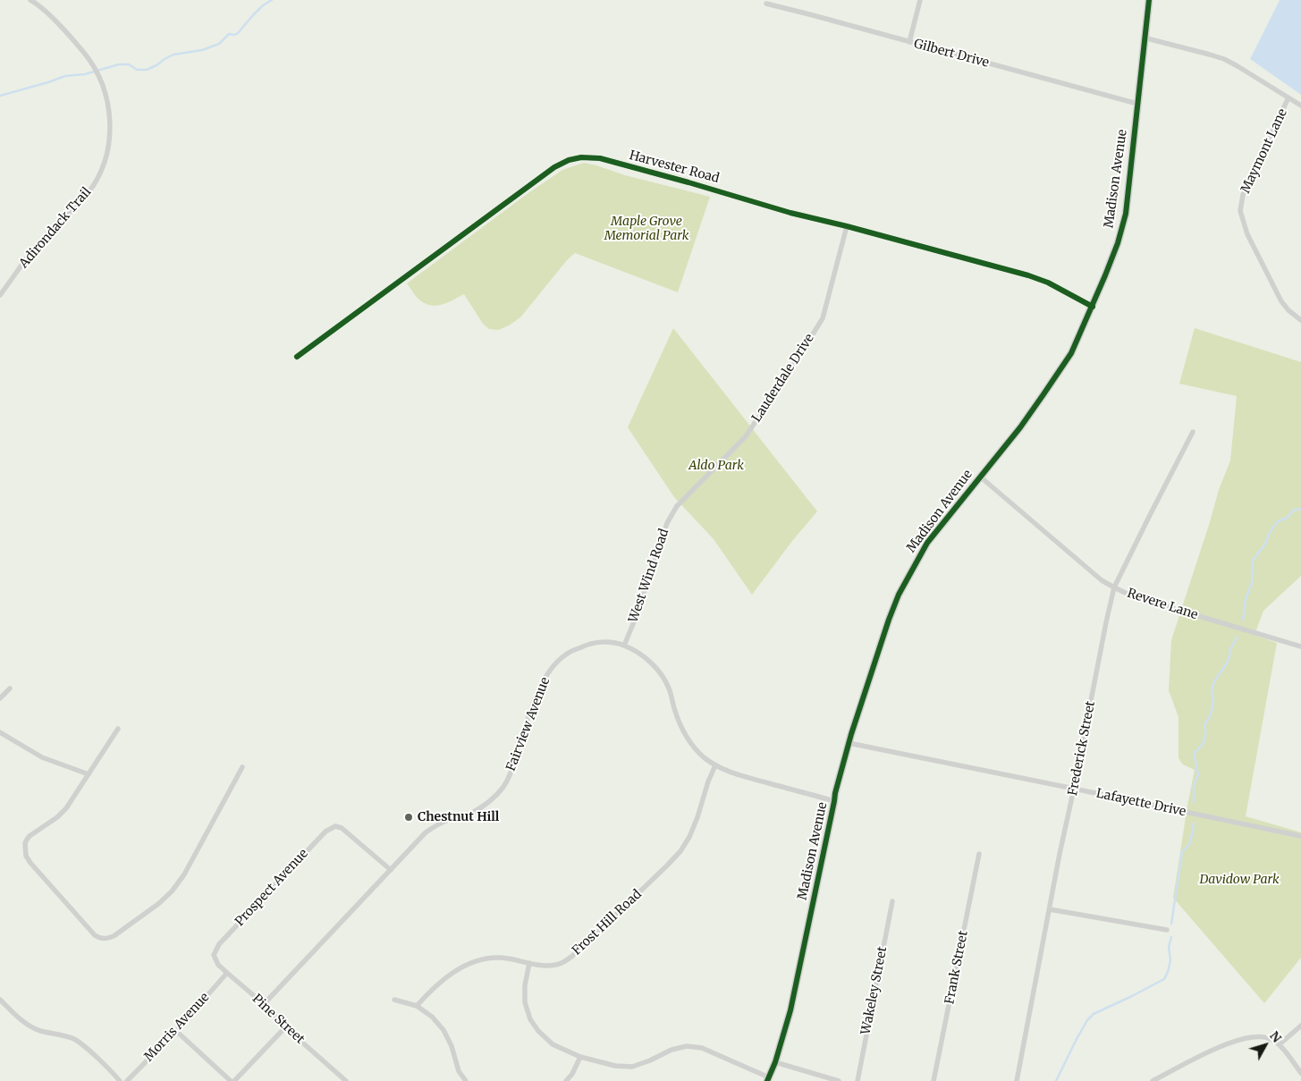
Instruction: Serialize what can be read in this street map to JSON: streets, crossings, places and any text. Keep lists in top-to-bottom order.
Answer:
{
  "streets": {
    "street": [
      "Gilbert Drive",
      "Maymont Lane",
      "Harvester Road",
      "Madison Avenue",
      "Adirondack Trail",
      "Lauderdale Drive",
      "West Wind Road",
      "Revere Lane",
      "Fairview Avenue",
      "Frederick Street",
      "Lafayette Drive",
      "Prospect Avenue",
      "Frost Hill Road",
      "Frank Street",
      "Wakeley Street",
      "Pine Street",
      "Morris Avenue"
    ]
  },
  "crossings": [
    ["Gilbert Drive", "Madison Avenue"],
    ["Harvester Road", "Madison Avenue"],
    ["Harvester Road", "Lauderdale Drive"],
    ["Madison Avenue", "Revere Lane"],
    ["Madison Avenue", "Fairview Avenue"],
    ["Madison Avenue", "Lafayette Drive"],
    ["Lauderdale Drive", "West Wind Road"],
    ["West Wind Road", "Fairview Avenue"],
    ["Revere Lane", "Frederick Street"],
    ["Fairview Avenue", "Prospect Avenue"],
    ["Fairview Avenue", "Frost Hill Road"],
    ["Fairview Avenue", "Pine Street"],
    ["Frederick Street", "Lafayette Drive"],
    ["Prospect Avenue", "Pine Street"],
    ["Pine Street", "Morris Avenue"]
  ],
  "parks": ["Maple Grove Memorial Park", "Aldo Park", "Davidow Park"],
  "places": ["Chestnut Hill"],
  "north": "top right"
}
